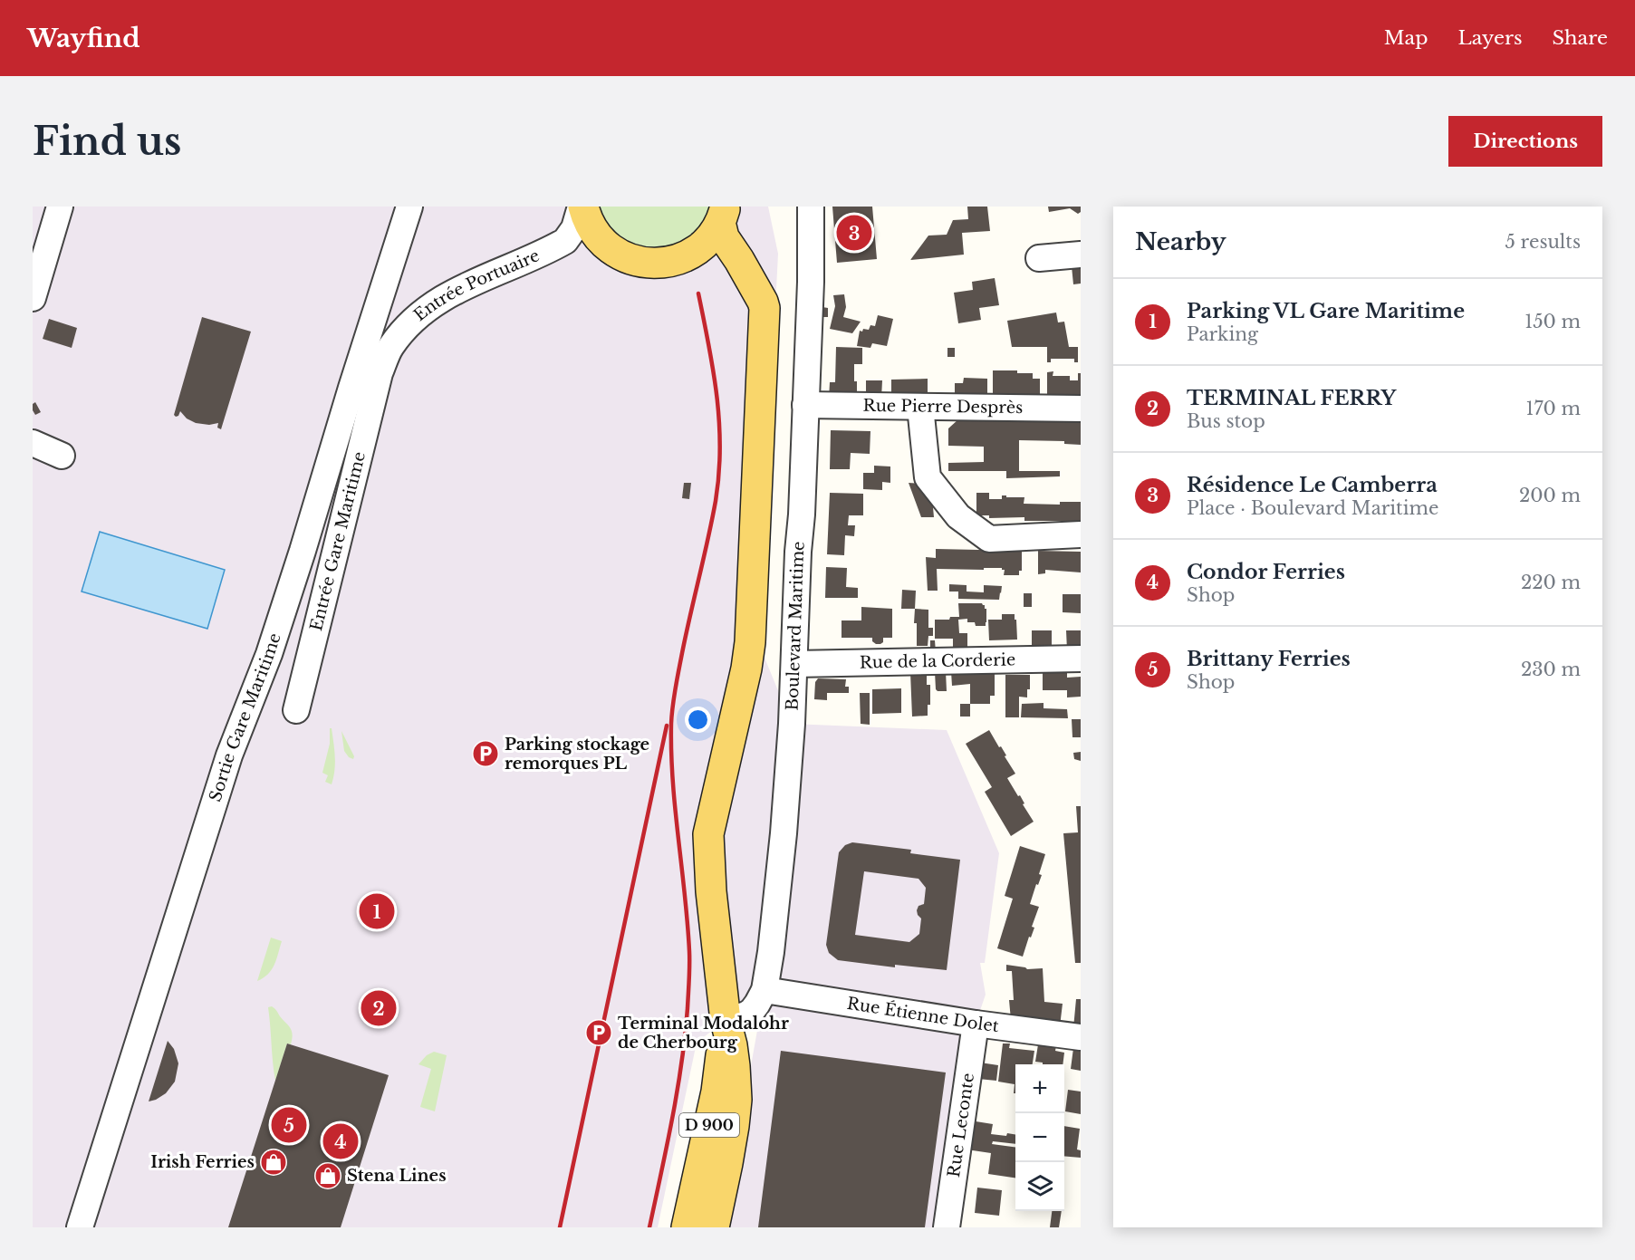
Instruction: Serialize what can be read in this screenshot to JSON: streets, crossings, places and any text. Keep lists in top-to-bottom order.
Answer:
{
  "streets": {
    "main road": ["D 900"],
    "street": [
      "Entrée Portuaire",
      "Rue Pierre Desprès",
      "Entrée Gare Maritime",
      "Boulevard Maritime",
      "Rue de la Corderie",
      "Sortie Gare Maritime",
      "Rue Étienne Dolet",
      "Rue Leconte"
    ]
  },
  "crossings": [
    ["Entrée Portuaire", "Entrée Gare Maritime"],
    ["Rue Pierre Desprès", "Boulevard Maritime"],
    ["Boulevard Maritime", "Rue de la Corderie"],
    ["Boulevard Maritime", "Rue Étienne Dolet"],
    ["Boulevard Maritime", "D 900"],
    ["Rue Étienne Dolet", "Rue Leconte"]
  ],
  "places": {
    "parking": ["Parking stockage remorques PL", "Terminal Modalohr de Cherbourg"],
    "shop": ["Irish Ferries", "Stena Lines"]
  },
  "page": {
    "header": "Wayfind",
    "nav": ["Map", "Layers", "Share"],
    "buttons": "Directions",
    "title": "Find us",
    "heading": ["Nearby", "5 results"],
    "pins": [
      "3",
      "1",
      "2",
      "5",
      "4"
    ],
    "list": [
      {
        "mark": "1",
        "name": "Parking VL Gare Maritime",
        "note": "Parking",
        "value": "150 m"
      },
      {
        "mark": "2",
        "name": "TERMINAL FERRY",
        "note": "Bus stop",
        "value": "170 m"
      },
      {
        "mark": "3",
        "name": "Résidence Le Camberra",
        "note": "Place · Boulevard Maritime",
        "value": "200 m"
      },
      {
        "mark": "4",
        "name": "Condor Ferries",
        "note": "Shop",
        "value": "220 m"
      },
      {
        "mark": "5",
        "name": "Brittany Ferries",
        "note": "Shop",
        "value": "230 m"
      }
    ],
    "map_buttons": ["+", "−"]
  }
}
